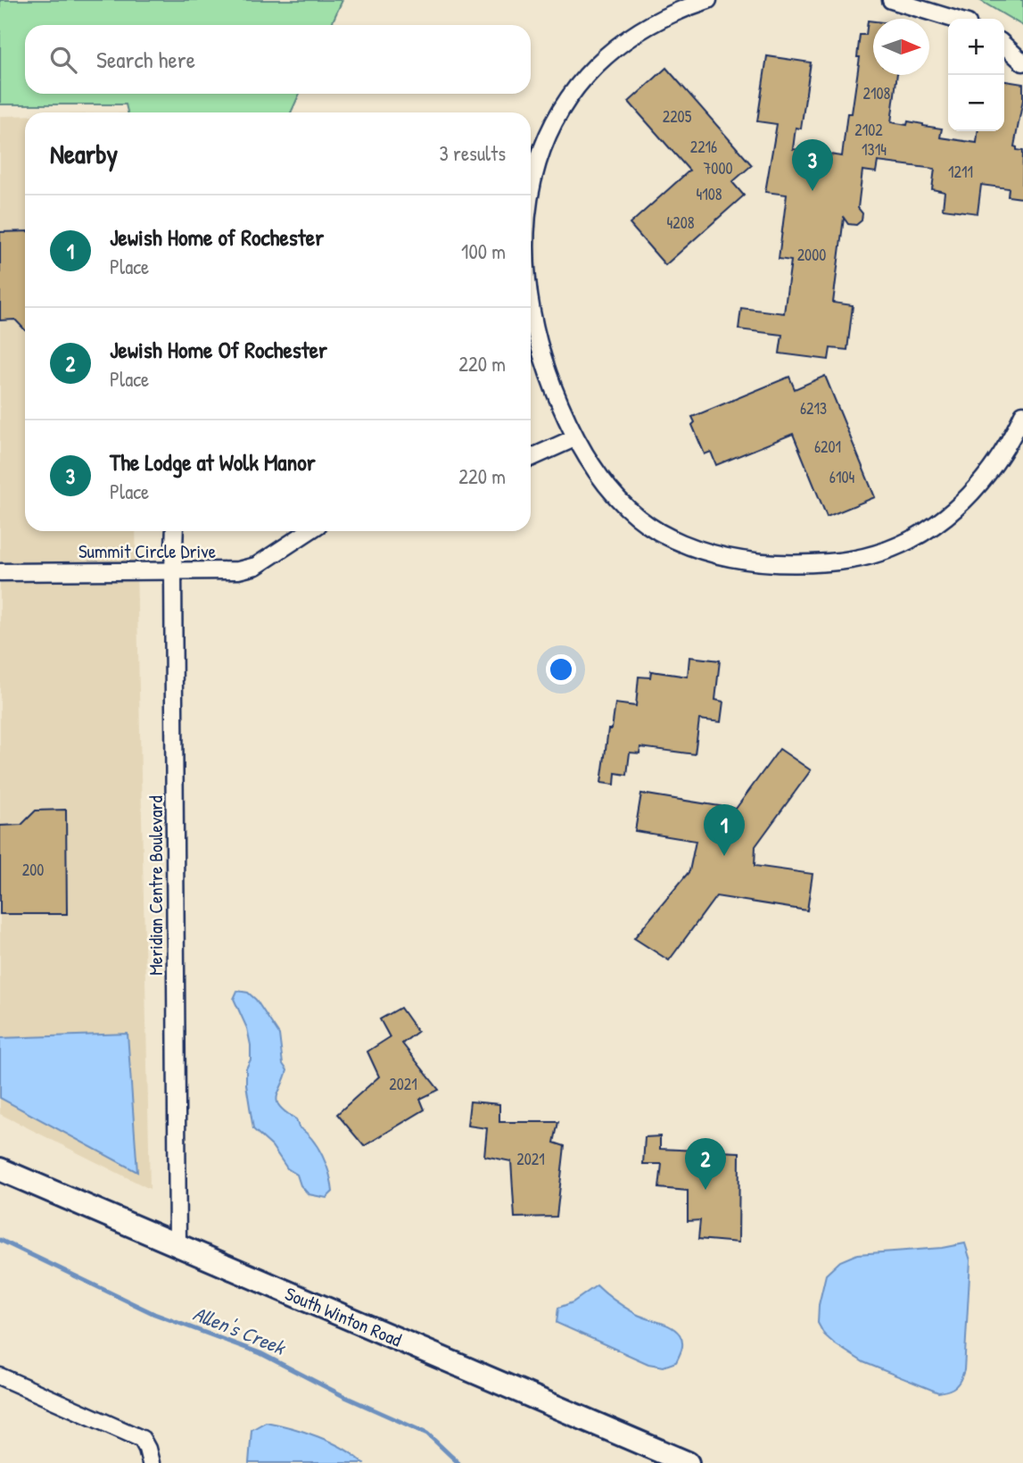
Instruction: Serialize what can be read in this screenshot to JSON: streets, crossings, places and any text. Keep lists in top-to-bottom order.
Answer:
{
  "streets": {
    "main road": ["South Winton Road"],
    "street": ["Summit Circle Drive", "Meridian Centre Boulevard"]
  },
  "crossings": [
    ["Summit Circle Drive", "Meridian Centre Boulevard"],
    ["Meridian Centre Boulevard", "South Winton Road"]
  ],
  "water": ["Allen's Creek"],
  "house_numbers": [
    "2108",
    "2205",
    "2102",
    "2216",
    "1314",
    "7000",
    "1211",
    "4108",
    "4208",
    "2000",
    "6213",
    "6201",
    "6104",
    "200",
    "2021",
    "2021"
  ],
  "north": "right",
  "page": {
    "map_buttons": ["+", "−"],
    "search": "Search here",
    "heading": ["Nearby", "3 results"],
    "pins": ["3", "1", "2"],
    "list": [
      {
        "mark": "1",
        "name": "Jewish Home of Rochester",
        "note": "Place",
        "value": "100 m"
      },
      {
        "mark": "2",
        "name": "Jewish Home Of Rochester",
        "note": "Place",
        "value": "220 m"
      },
      {
        "mark": "3",
        "name": "The Lodge at Wolk Manor",
        "note": "Place",
        "value": "220 m"
      }
    ]
  }
}
